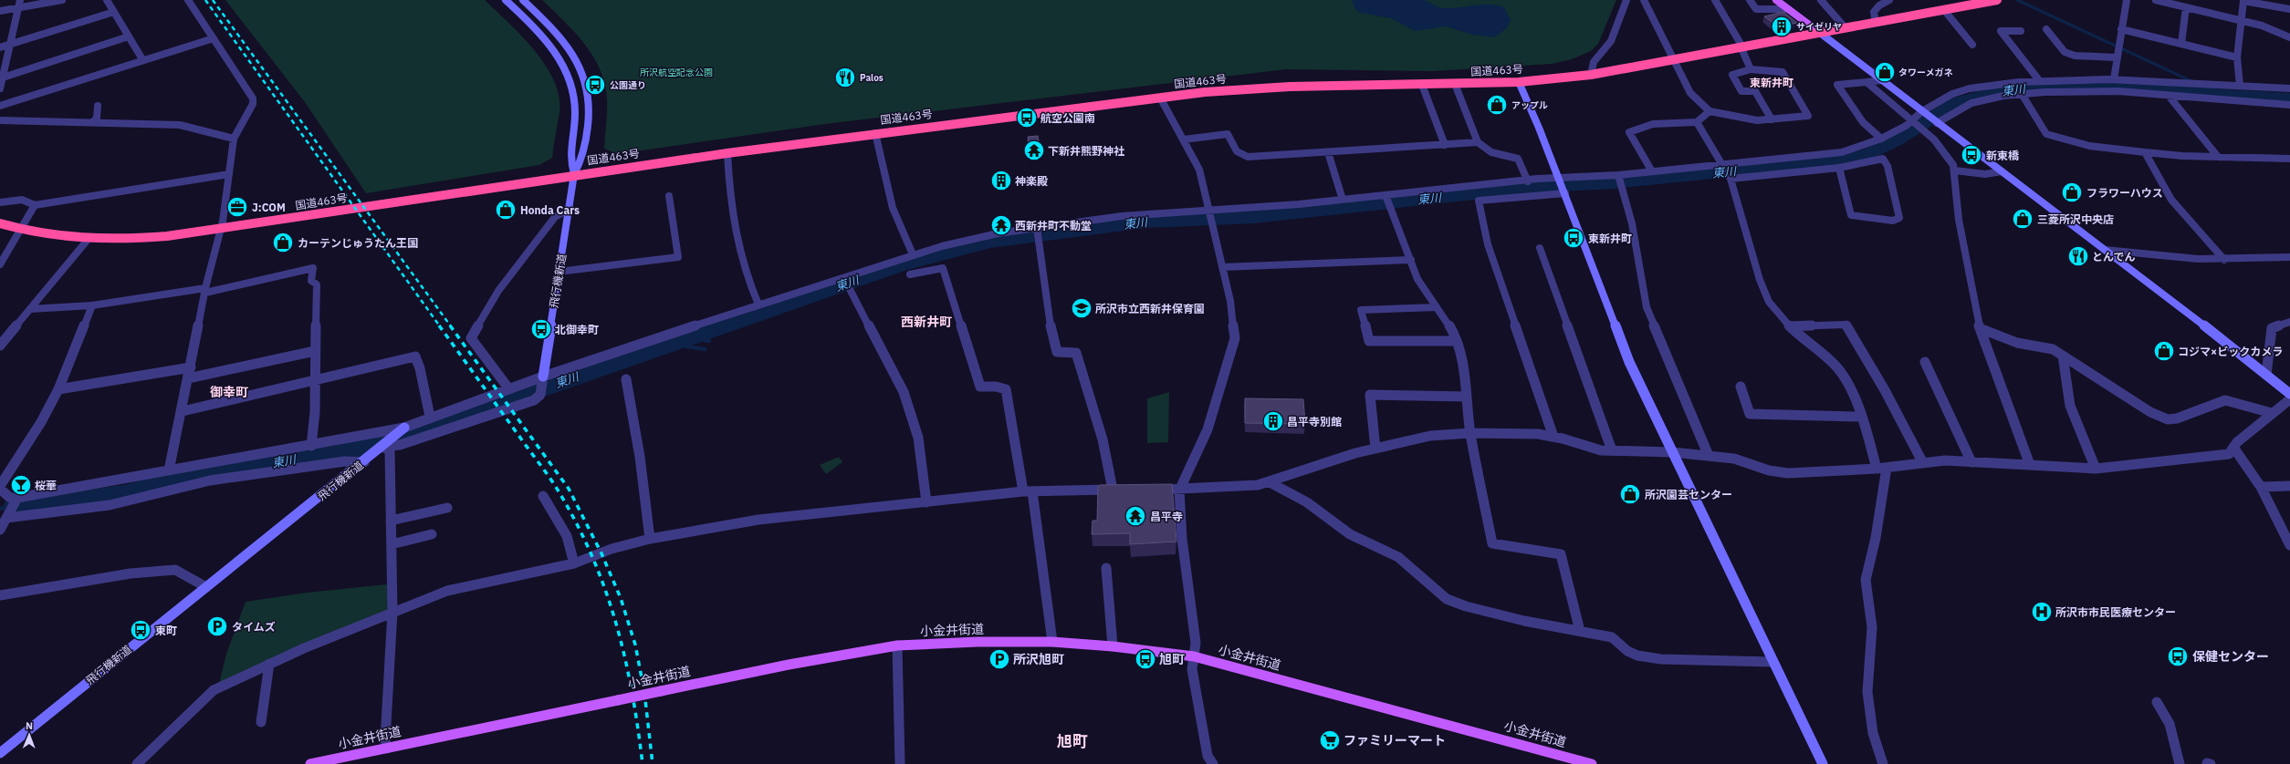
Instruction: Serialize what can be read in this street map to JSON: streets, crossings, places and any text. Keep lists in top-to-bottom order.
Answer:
{
  "streets": {
    "highway": ["国道463号"],
    "main road": ["小金井街道"],
    "street": ["飛行機新道"]
  },
  "crossings": [
    ["国道463号", "飛行機新道"]
  ],
  "districts": [
    "東新井町",
    "西新井町",
    "御幸町",
    "旭町"
  ],
  "water": ["東川"],
  "parks": ["所沢航空記念公園"],
  "places": {
    "building": ["サイゼリヤ", "神楽殿", "昌平寺別館"],
    "shop": [
      "タワーメガネ",
      "アップル",
      "フラワーハウス",
      "Honda Cars",
      "三菱所沢中央店",
      "カーテンじゅうたん王国",
      "コジマ×ビックカメラ",
      "所沢園芸センター"
    ],
    "restaurant": ["Palos", "とんでん"],
    "bus stop": [
      "公園通り",
      "航空公園南",
      "新東橋",
      "東新井町",
      "北御幸町",
      "東町",
      "保健センター",
      "旭町"
    ],
    "temple": ["下新井熊野神社", "西新井町不動堂", "昌平寺"],
    "office": ["J:COM"],
    "school or university": ["所沢市立西新井保育園"],
    "bar": ["桜華"],
    "hospital": ["所沢市市民医療センター"],
    "parking": ["タイムズ", "所沢旭町"],
    "supermarket": ["ファミリーマート"]
  },
  "north": "top"
}
